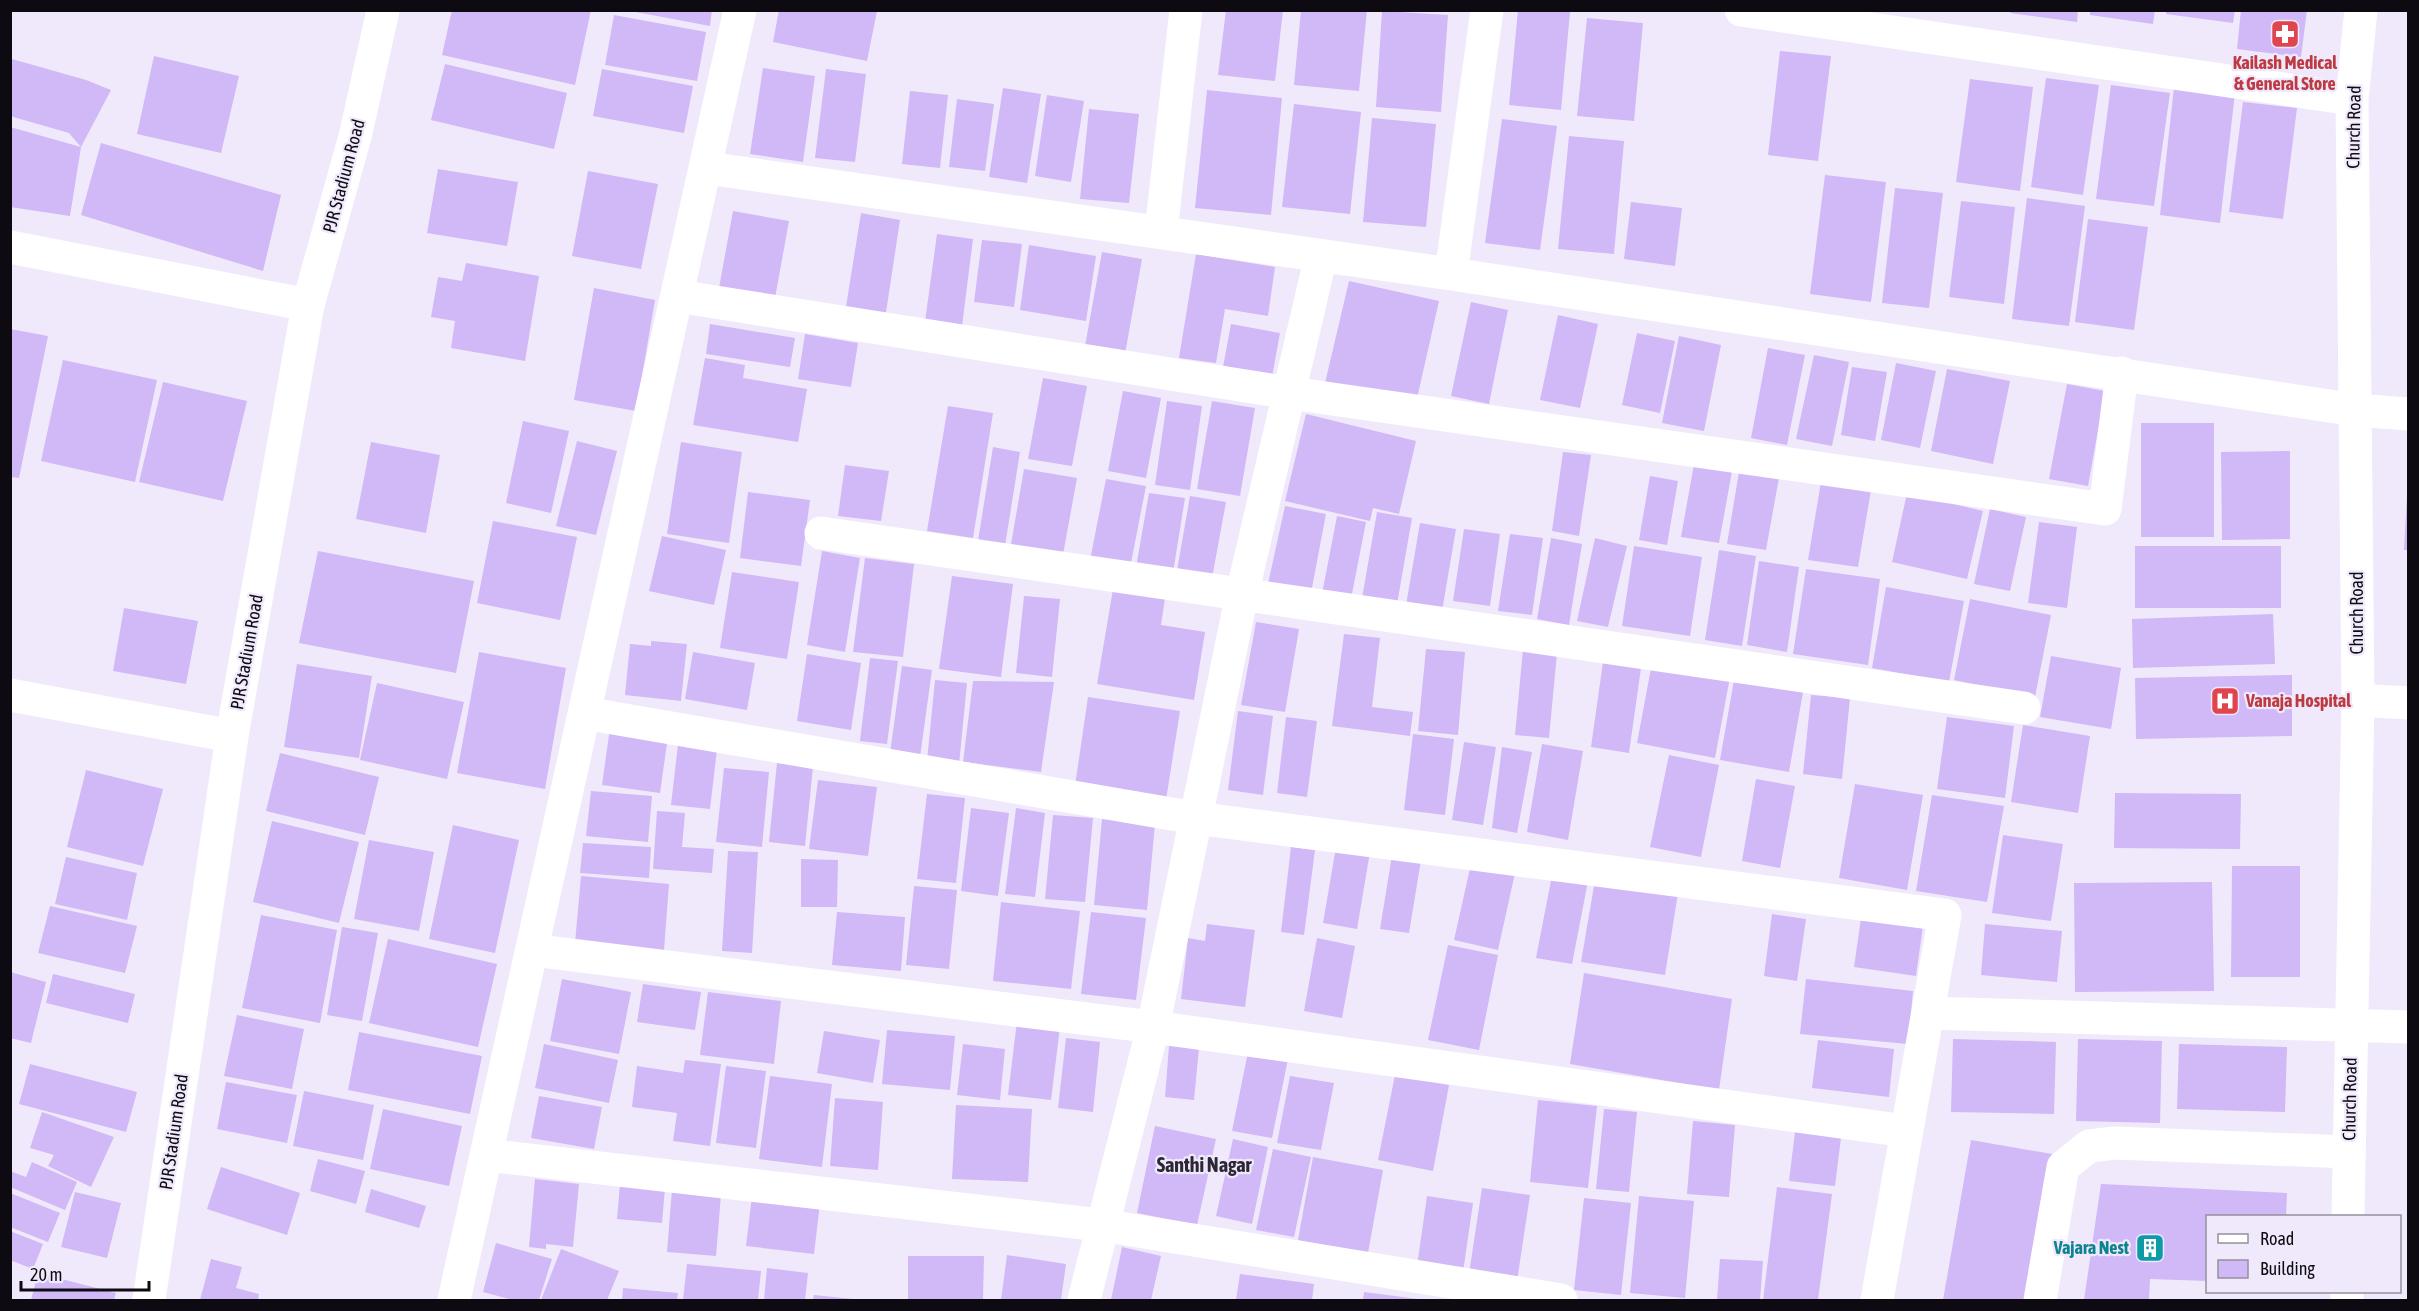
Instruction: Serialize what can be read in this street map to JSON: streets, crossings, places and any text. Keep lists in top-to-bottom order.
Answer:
{
  "streets": {
    "street": ["Church Road", "PJR Stadium Road"]
  },
  "districts": ["Santhi Nagar"],
  "places": {
    "pharmacy": ["Kailash Medical & General Store"],
    "hospital": ["Vanaja Hospital"],
    "building": ["Vajara Nest"]
  },
  "legend": ["Road", "Building"],
  "scale_bar": "20 m"
}
